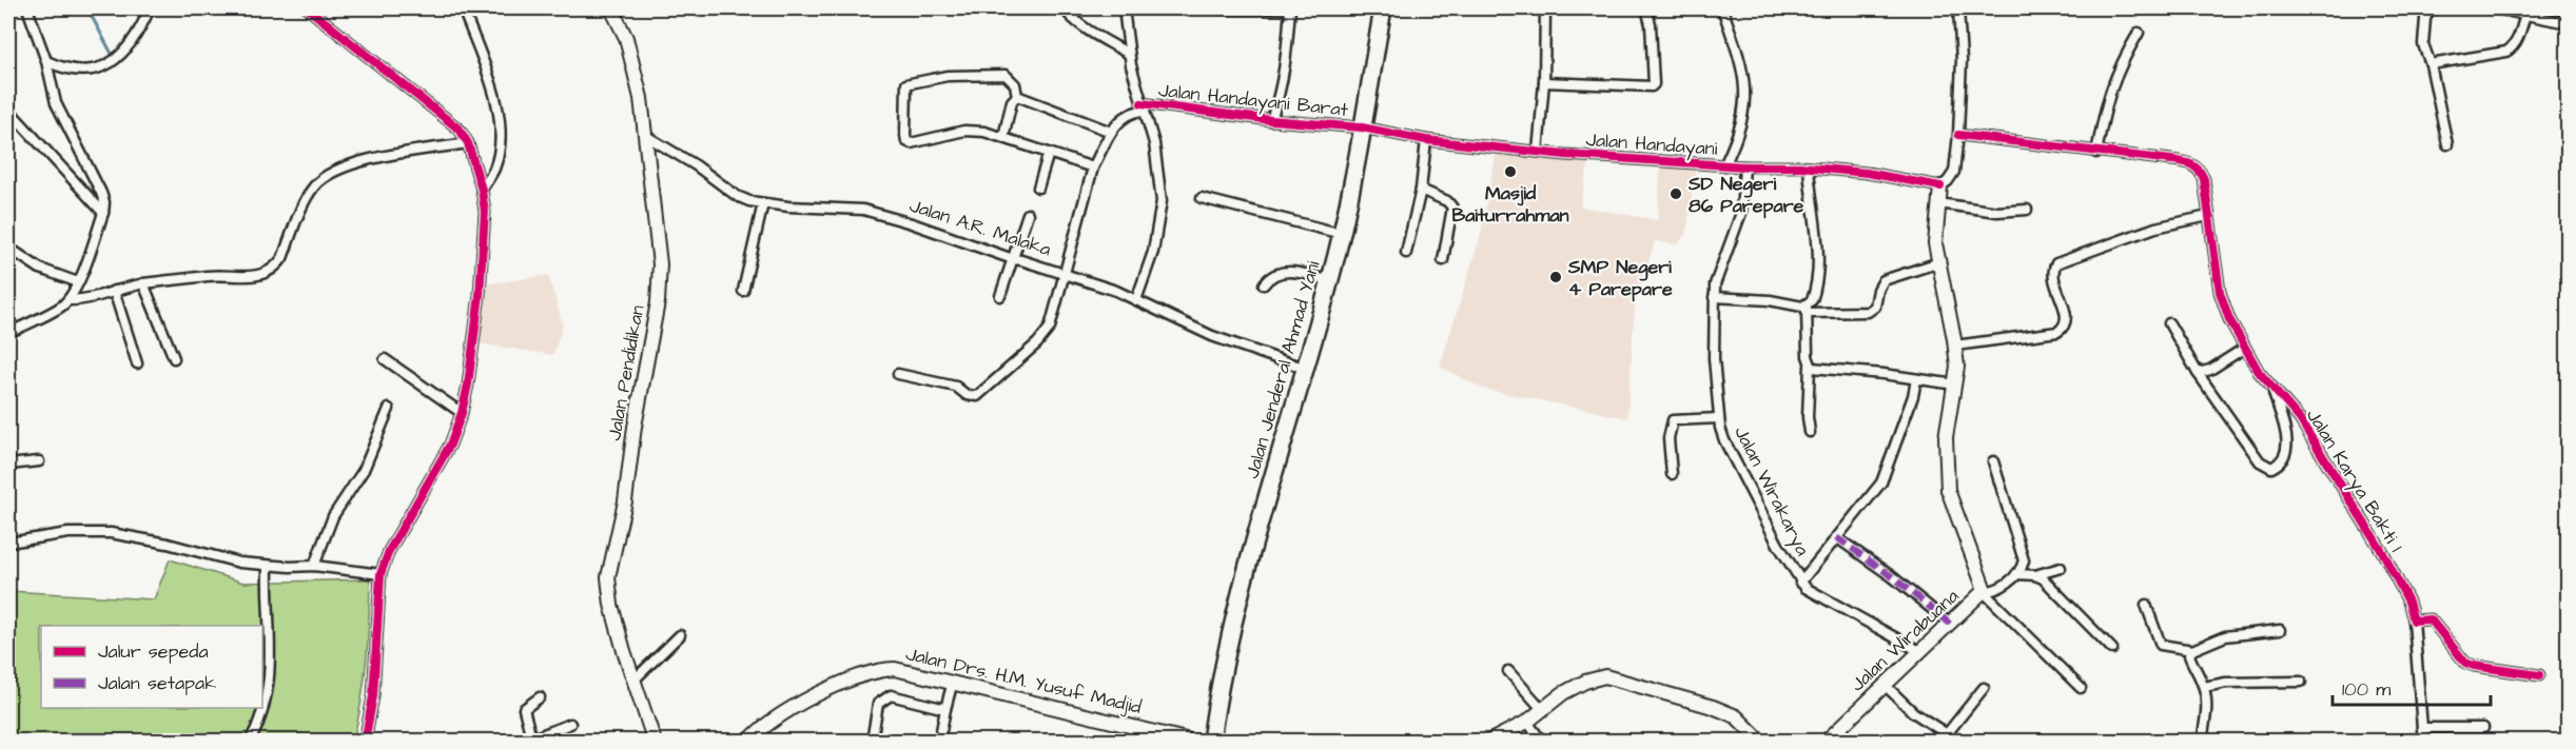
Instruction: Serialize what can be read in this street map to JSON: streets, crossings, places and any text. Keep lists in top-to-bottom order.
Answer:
{
  "streets": {
    "highway": ["Jalan Jenderal Ahmad Yani"],
    "street": [
      "Jalan Handayani Barat",
      "Jalan Handayani",
      "Jalan A.R. Malaka",
      "Jalan Pendidikan",
      "Jalan Karya Bakti 1",
      "Jalan Wirakarya",
      "Jalan Wirabuana",
      "Jalan Drs. H.M. Yusuf Madjid"
    ]
  },
  "crossings": [
    ["Jalan Handayani Barat", "Jalan Handayani"],
    ["Jalan Handayani Barat", "Jalan Jenderal Ahmad Yani"],
    ["Jalan Handayani", "Jalan Jenderal Ahmad Yani"],
    ["Jalan Handayani", "Jalan Wirakarya"],
    ["Jalan Handayani", "Jalan Wirabuana"],
    ["Jalan A.R. Malaka", "Jalan Jenderal Ahmad Yani"],
    ["Jalan A.R. Malaka", "Jalan Pendidikan"],
    ["Jalan Wirakarya", "Jalan Wirabuana"]
  ],
  "places": ["Masjid Baiturrahman", "SD Negeri 86 Parepare", "SMP Negeri 4 Parepare"],
  "legend": ["Jalur sepeda", "Jalan setapak"],
  "scale_bar": "100 m"
}
